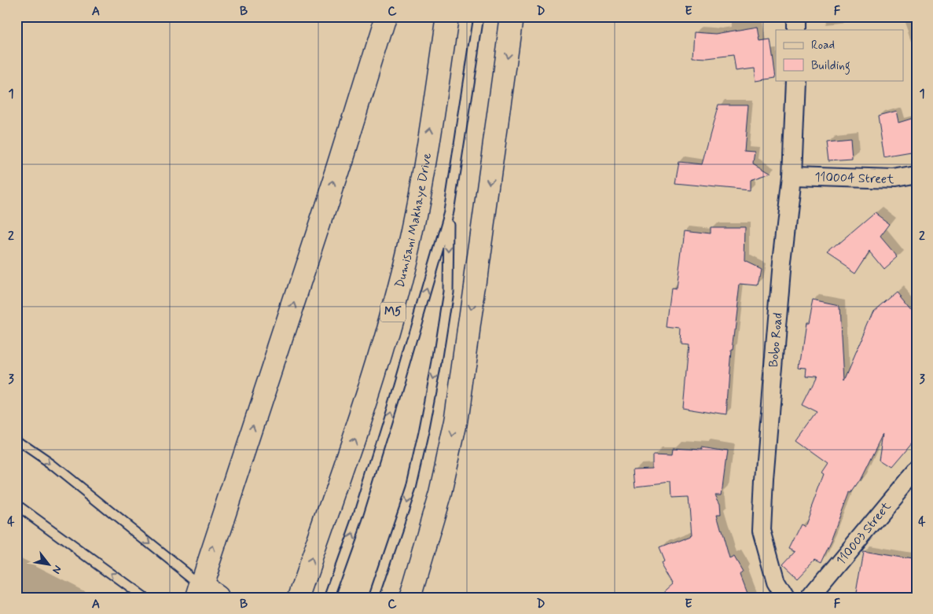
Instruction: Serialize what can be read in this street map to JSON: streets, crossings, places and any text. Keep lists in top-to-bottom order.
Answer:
{
  "streets": {
    "main road": ["Dumisani Makhaye Drive", "M5"],
    "street": ["110004 Street", "Bobo Road", "110003 Street"]
  },
  "crossings": [
    ["110004 Street", "Bobo Road"]
  ],
  "legend": ["Road", "Building"],
  "north": "bottom right",
  "grid": {
    "columns": [
      "A",
      "B",
      "C",
      "D",
      "E",
      "F"
    ],
    "rows": [
      "1",
      "2",
      "3",
      "4"
    ]
  }
}
